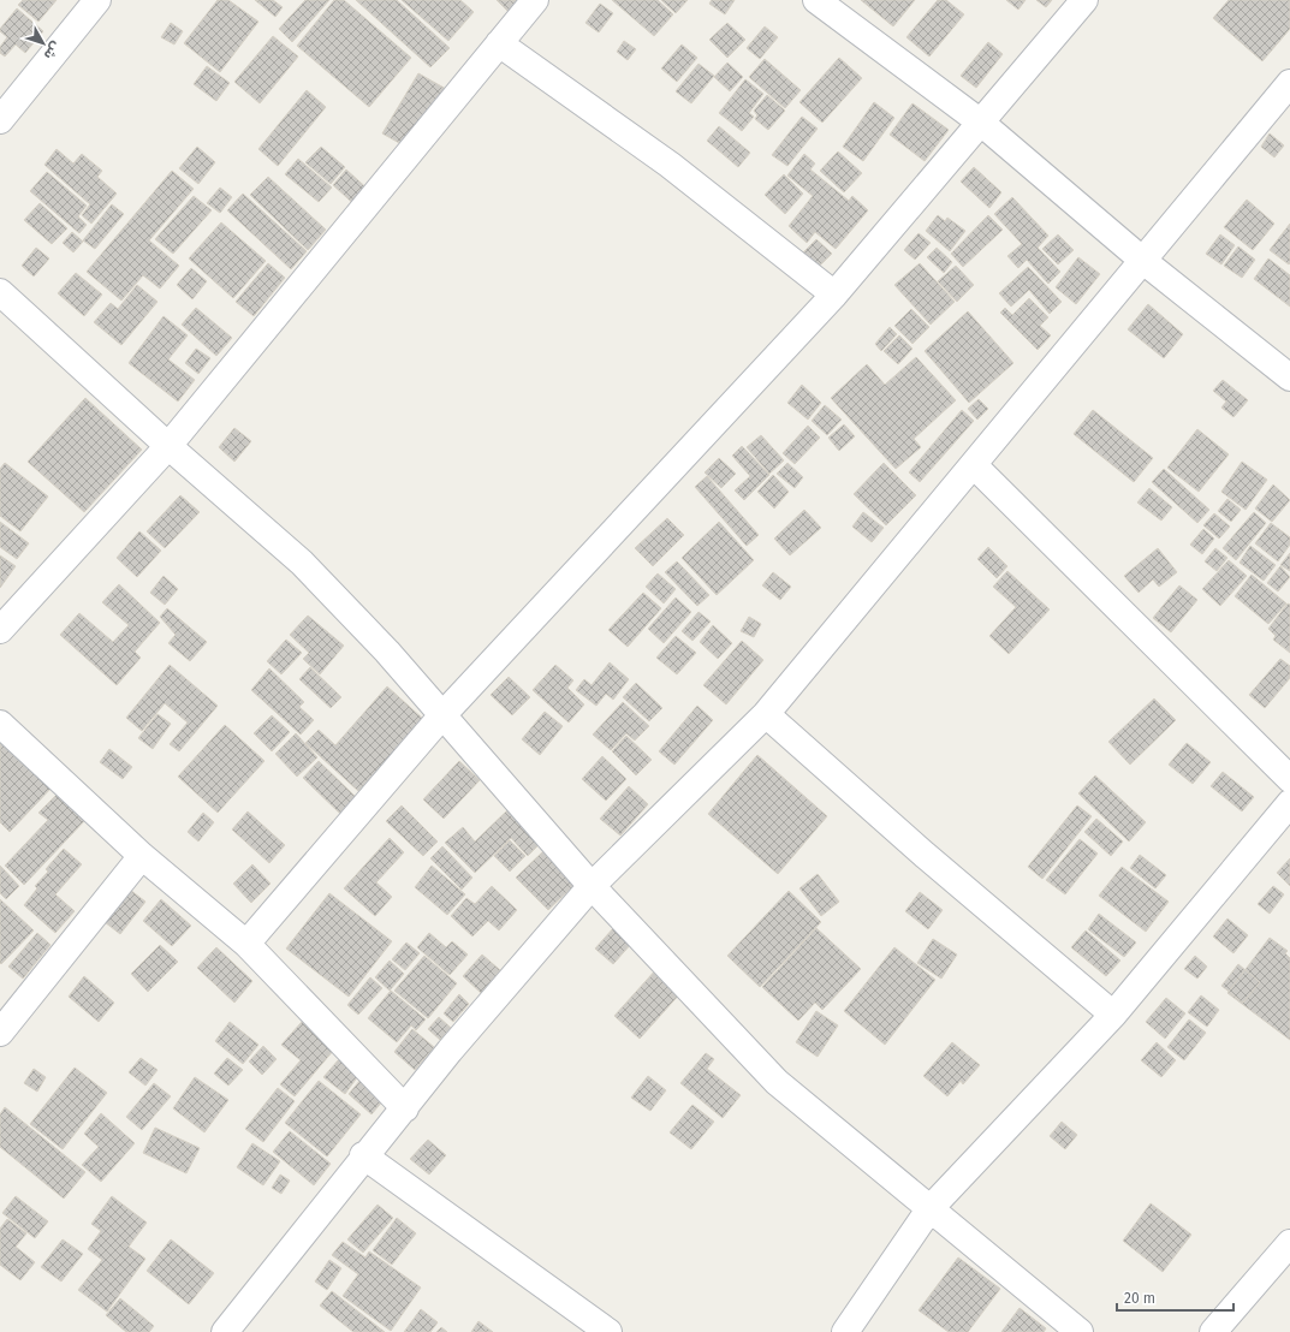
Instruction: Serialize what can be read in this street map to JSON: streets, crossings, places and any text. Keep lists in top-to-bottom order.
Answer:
{
  "scale_bar": "20 m",
  "north": "bottom right"
}
